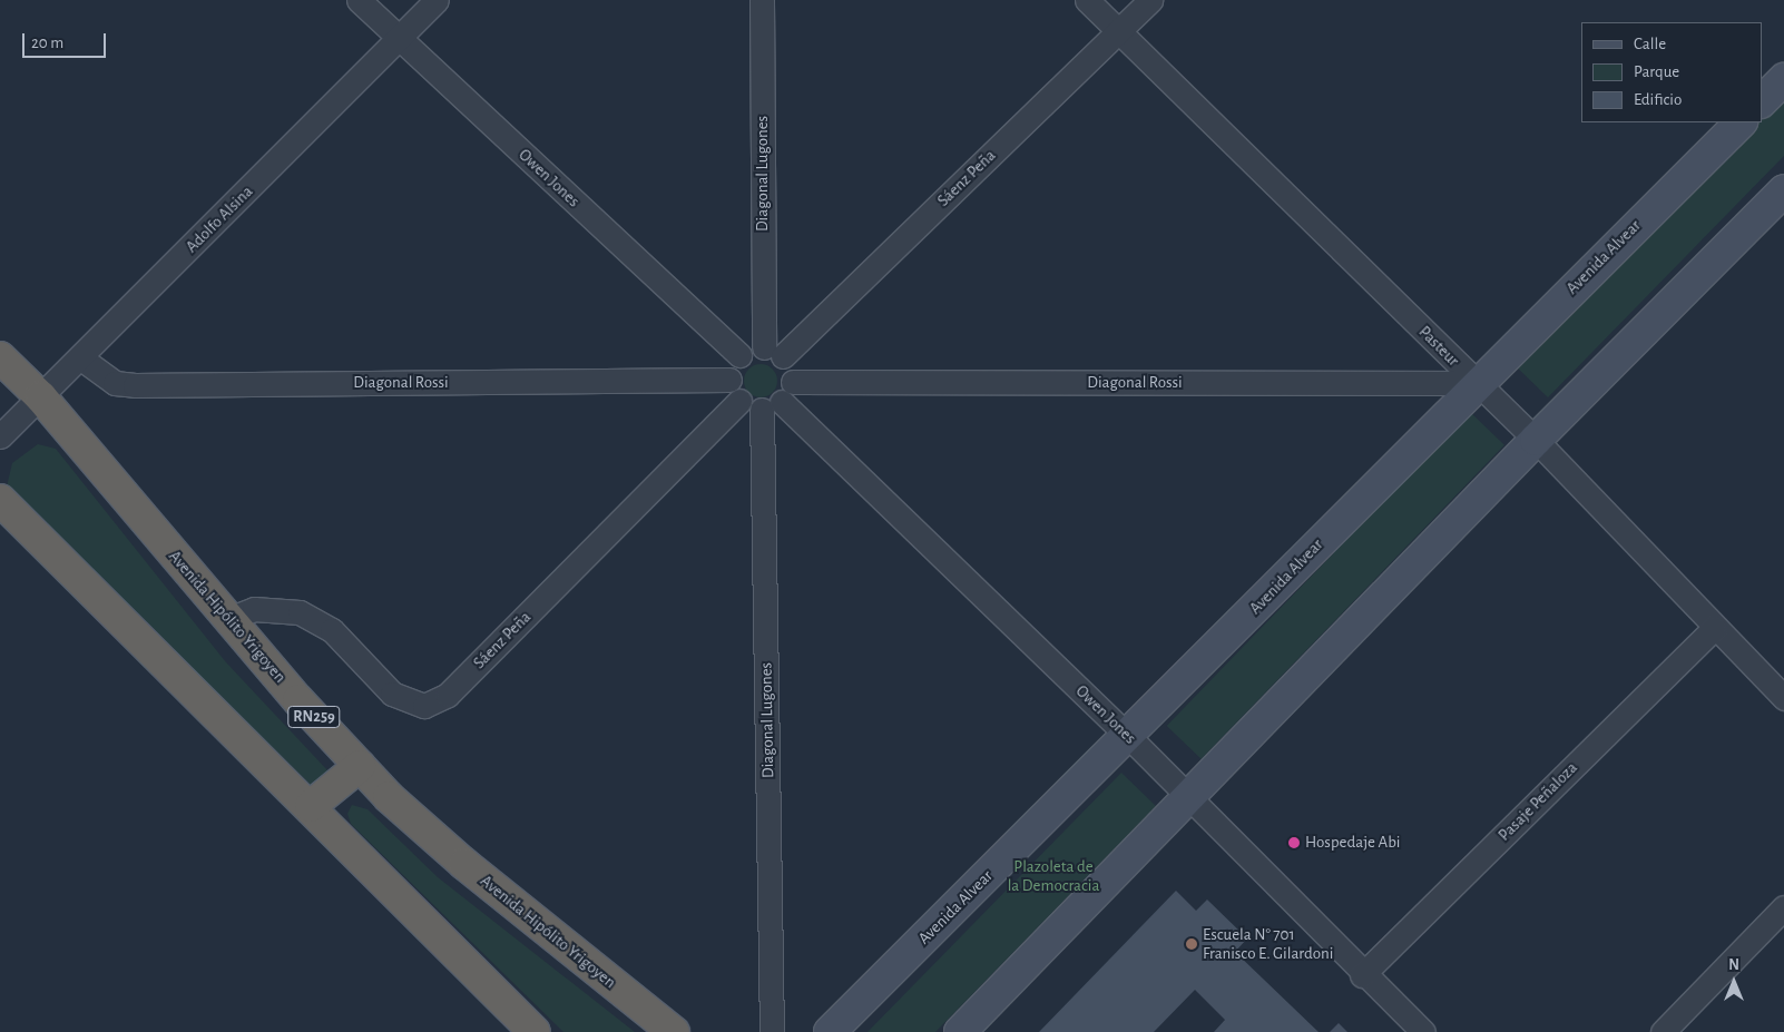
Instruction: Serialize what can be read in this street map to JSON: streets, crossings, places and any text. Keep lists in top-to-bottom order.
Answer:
{
  "streets": {
    "highway": ["Avenida Hipólito Yrigoyen", "RN259"],
    "main road": ["Avenida Alvear"],
    "street": [
      "Diagonal Lugones",
      "Owen Jones",
      "Sáenz Peña",
      "Adolfo Alsina",
      "Pasteur",
      "Diagonal Rossi",
      "Pasaje Peñaloza"
    ]
  },
  "crossings": [
    ["Diagonal Lugones", "Owen Jones"],
    ["Diagonal Lugones", "Sáenz Peña"],
    ["Diagonal Lugones", "Diagonal Rossi"],
    ["Owen Jones", "Sáenz Peña"],
    ["Owen Jones", "Adolfo Alsina"],
    ["Owen Jones", "Avenida Alvear"],
    ["Owen Jones", "Diagonal Rossi"],
    ["Owen Jones", "Pasaje Peñaloza"],
    ["Sáenz Peña", "Pasteur"],
    ["Sáenz Peña", "Diagonal Rossi"],
    ["Sáenz Peña", "Avenida Hipólito Yrigoyen"],
    ["Adolfo Alsina", "Diagonal Rossi"],
    ["Adolfo Alsina", "Avenida Hipólito Yrigoyen"],
    ["Avenida Alvear", "Pasteur"],
    ["Avenida Alvear", "Diagonal Rossi"],
    ["Pasteur", "Diagonal Rossi"],
    ["Pasteur", "Pasaje Peñaloza"]
  ],
  "parks": ["Plazoleta de la Democracia"],
  "places": ["Hospedaje Abi", "Escuela N° 701 Franisco E. Gilardoni"],
  "legend": ["Calle", "Parque", "Edificio"],
  "scale_bar": "20 m",
  "north": "top"
}
